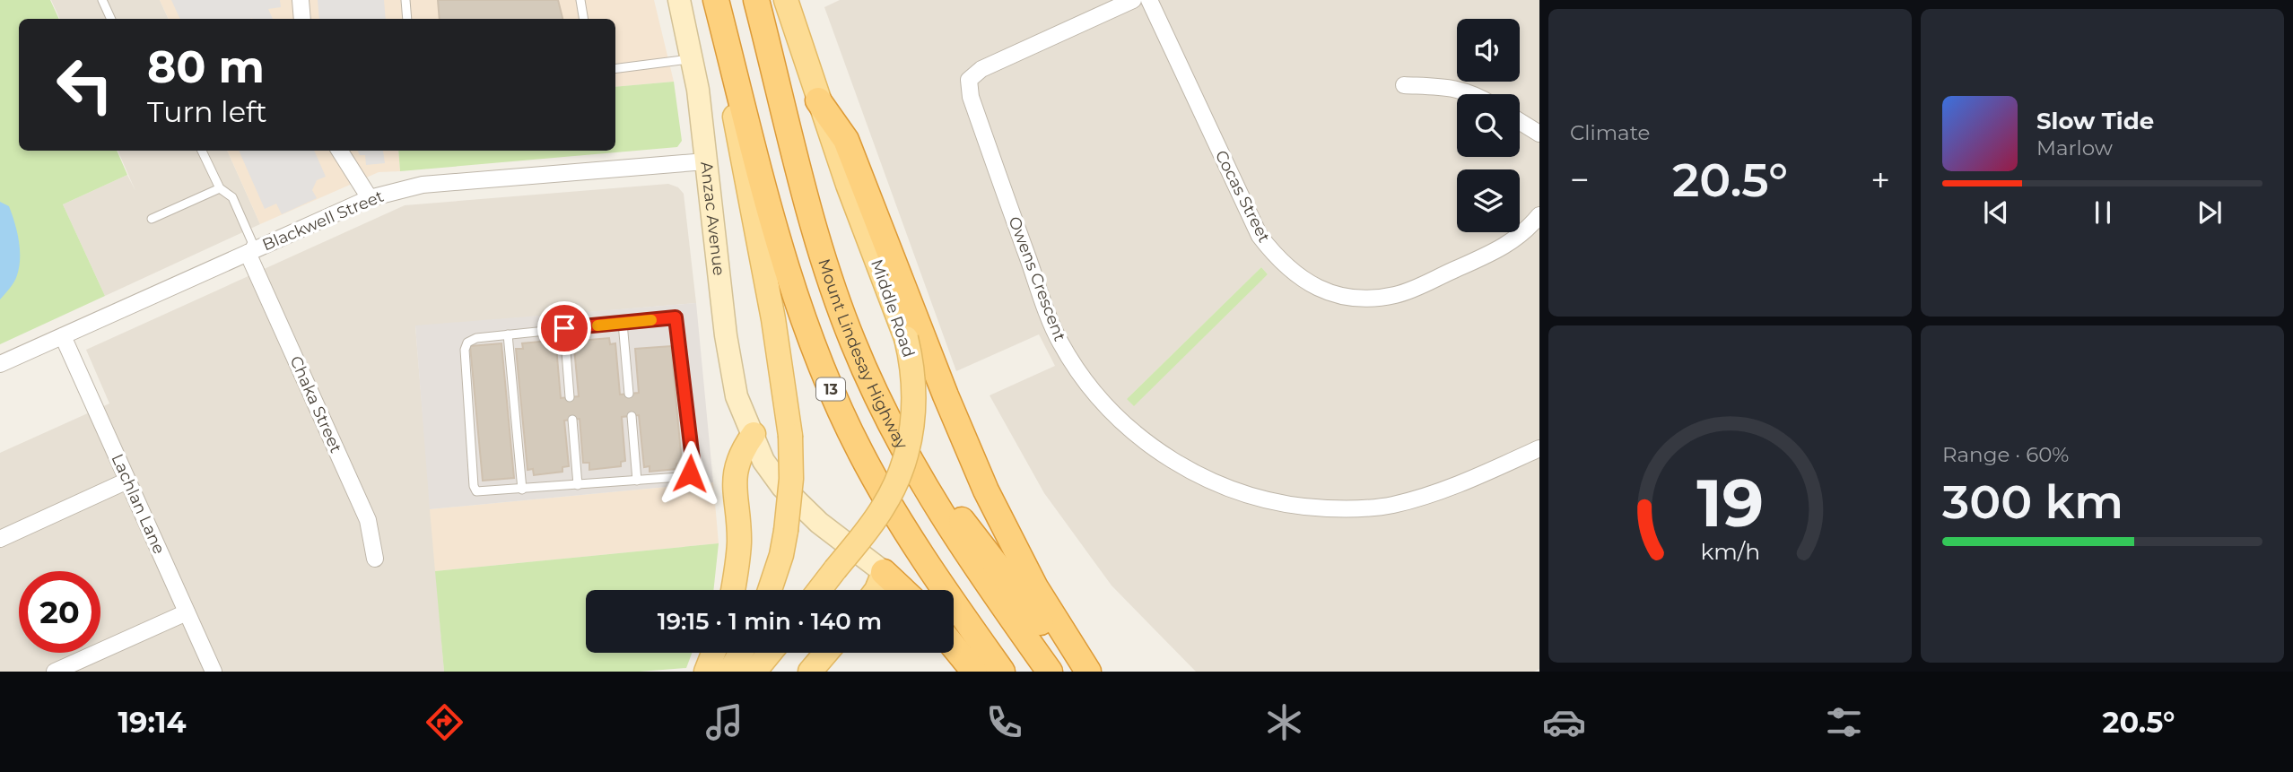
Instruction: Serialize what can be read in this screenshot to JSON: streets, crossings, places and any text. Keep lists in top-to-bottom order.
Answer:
{
  "streets": {
    "highway": ["Mount Lindesay Highway", "13"],
    "main road": ["Anzac Avenue", "Middle Road"],
    "street": [
      "Cocas Street",
      "Blackwell Street",
      "Owens Crescent",
      "Chaka Street",
      "Lachlan Lane"
    ]
  },
  "crossings": [
    ["Anzac Avenue", "Blackwell Street"],
    ["Blackwell Street", "Chaka Street"],
    ["Blackwell Street", "Lachlan Lane"]
  ],
  "page": {
    "tile": [
      "Climate",
      ["Range · 60%", "300 km"]
    ],
    "turn": ["80 m", "Turn left"],
    "song": ["Slow Tide", "Marlow"],
    "heat": ["−", "20.5°", "+"],
    "limit": "20",
    "trip": "19:15 · 1 min · 140 m",
    "tabs": ["19:14", "20.5°"],
    "gauge": ["19", "km/h"]
  }
}
